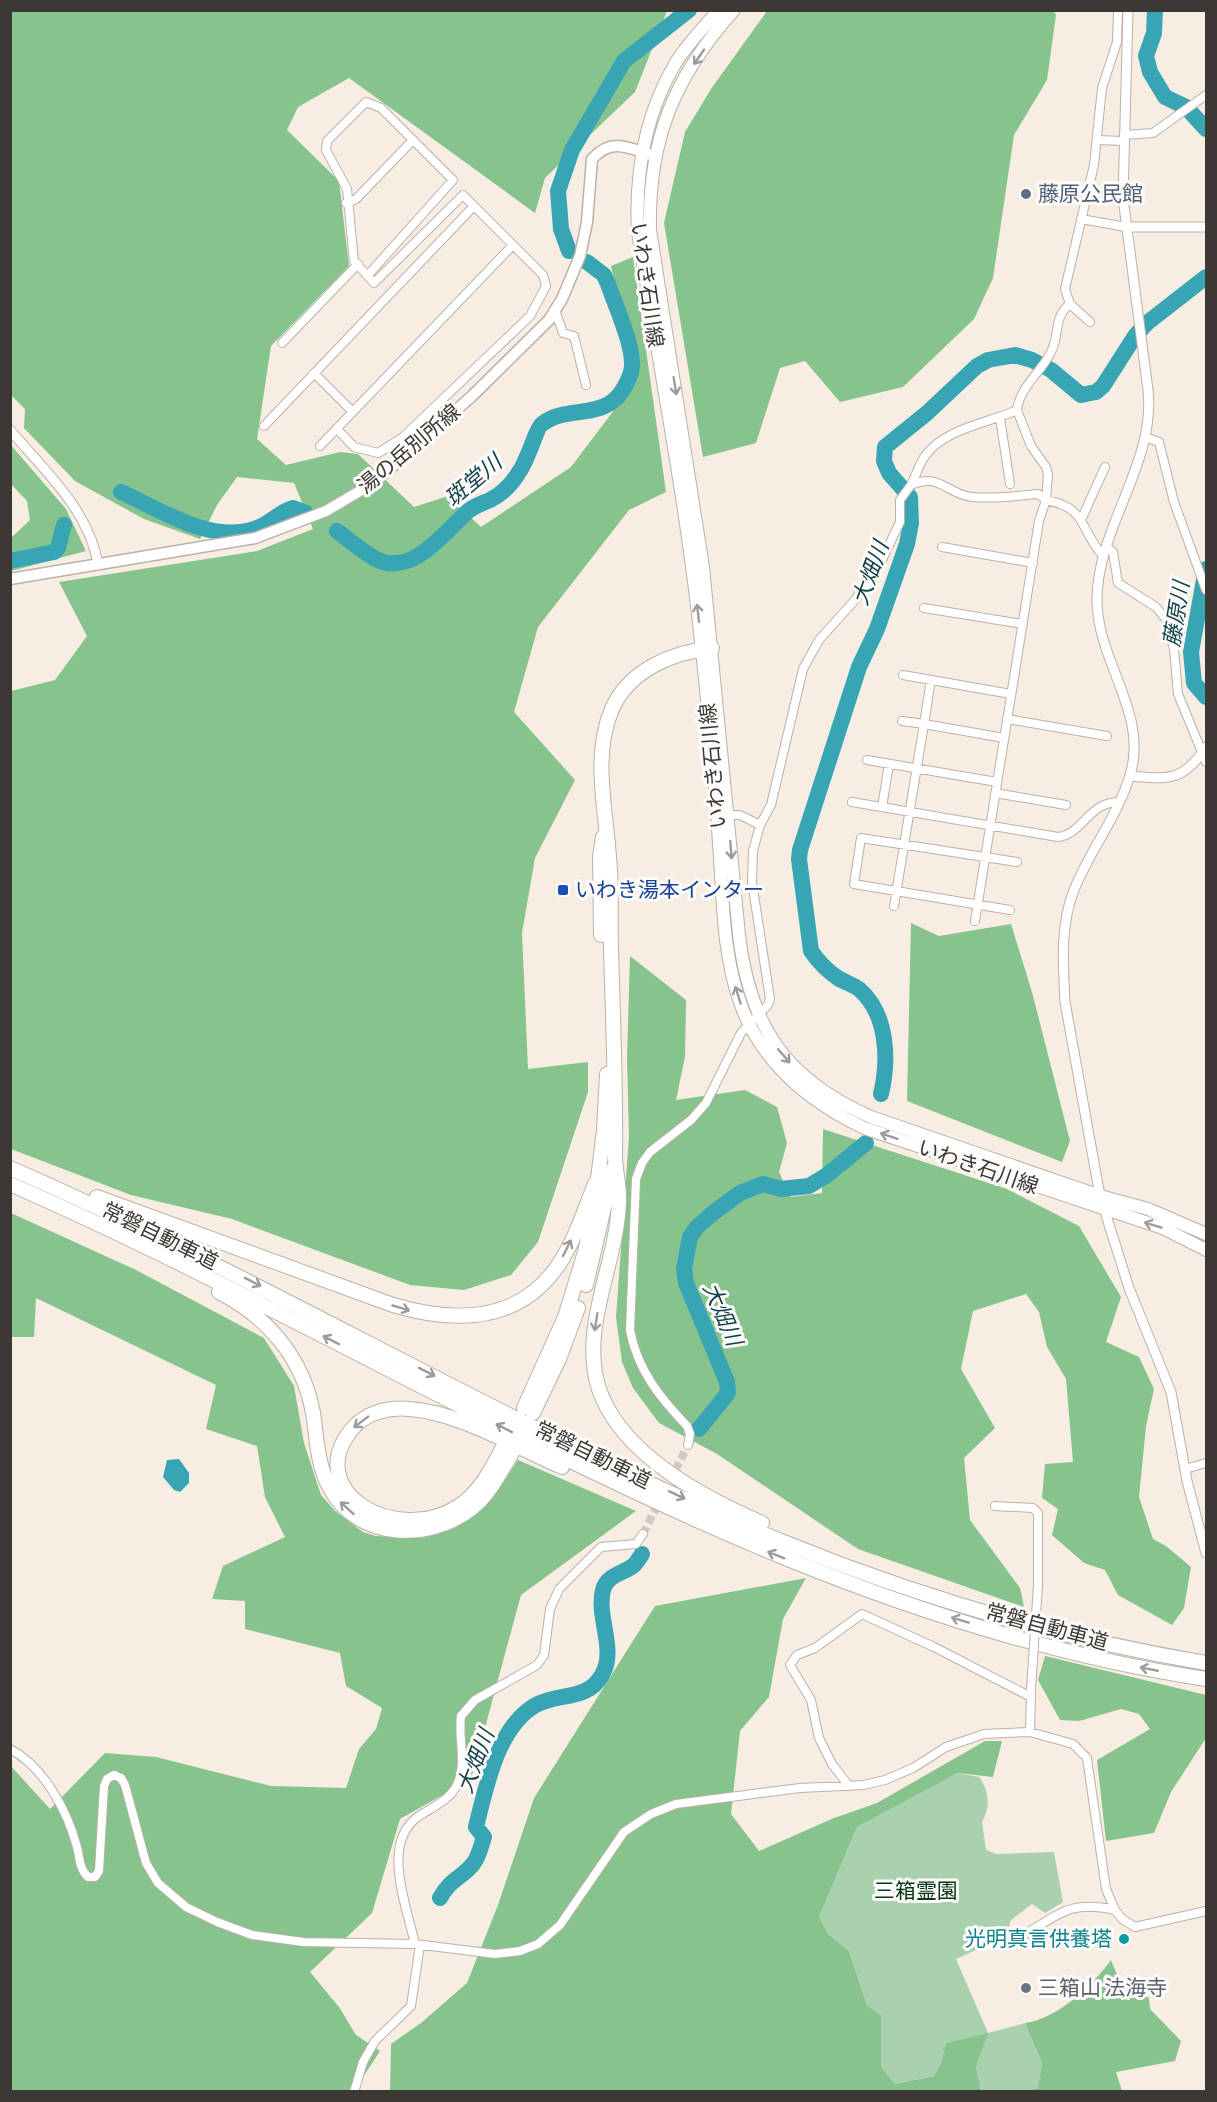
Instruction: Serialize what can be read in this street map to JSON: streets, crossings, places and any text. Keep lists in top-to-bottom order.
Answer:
{
  "streets": {
    "highway": ["常磐自動車道"],
    "main road": ["いわき石川線", "湯の岳別所線"]
  },
  "crossings": [
    ["いわき石川線", "湯の岳別所線"]
  ],
  "water": ["斑堂川", "大畑川", "藤原川"],
  "parks": ["三箱霊園"],
  "places": {
    "other": ["藤原公民館", "光明真言供養塔", "三箱山 法海寺"],
    "transit": ["いわき湯本インター"]
  }
}
